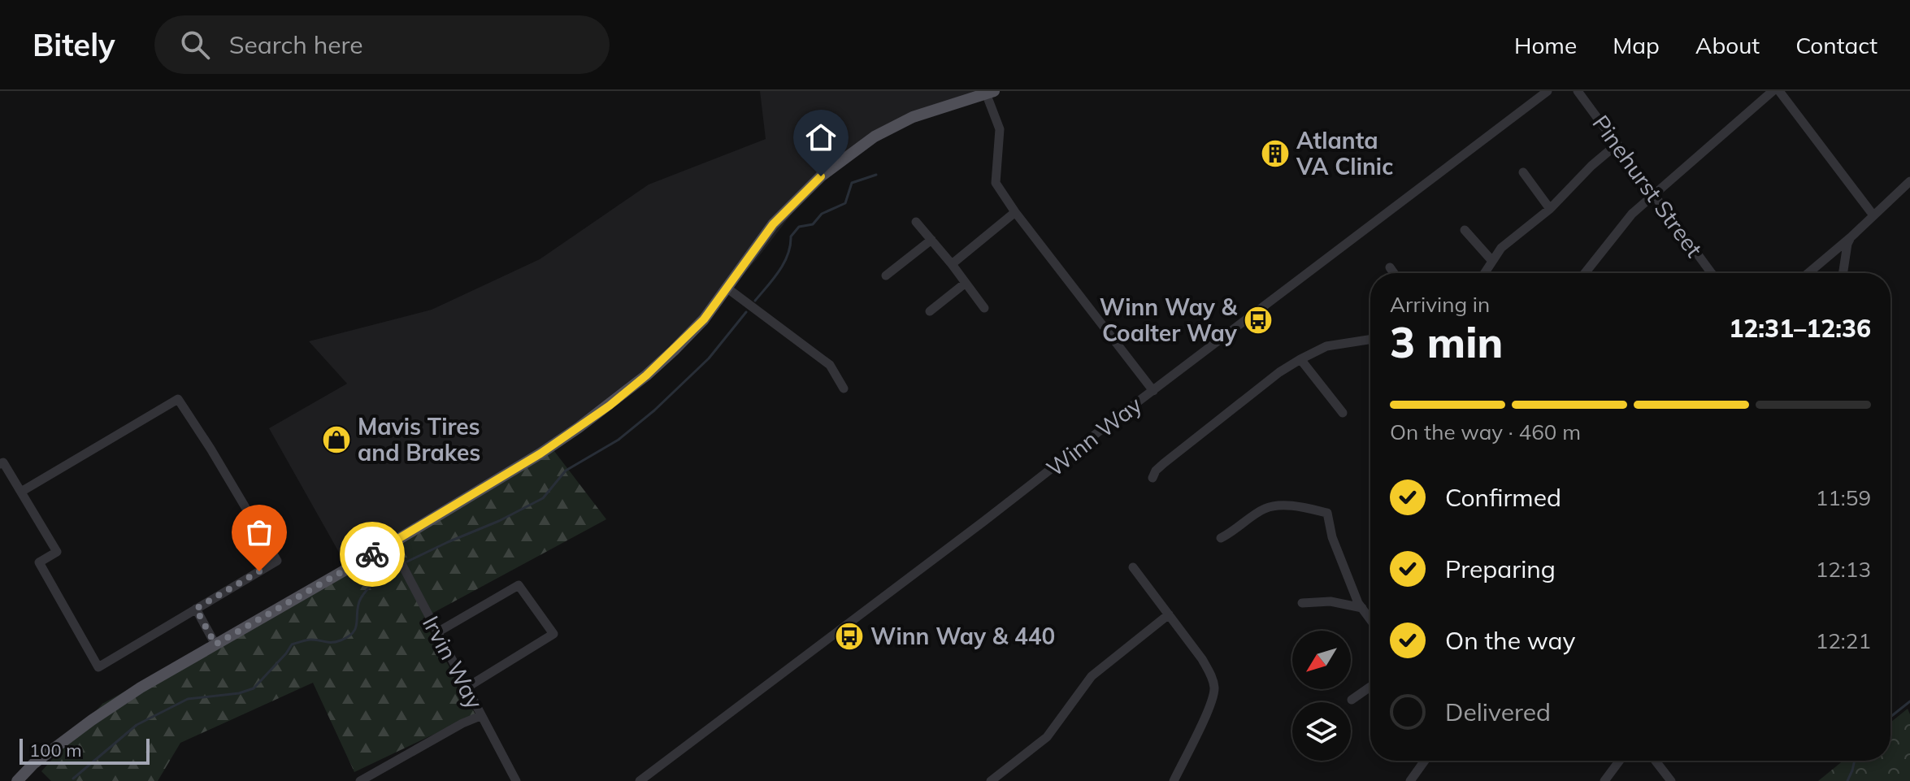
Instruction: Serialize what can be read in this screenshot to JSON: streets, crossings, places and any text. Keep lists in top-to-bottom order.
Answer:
{
  "streets": {
    "street": ["Pinehurst Street", "Winn Way", "Irvin Way"]
  },
  "places": {
    "building": ["Atlanta VA Clinic"],
    "bus stop": ["Winn Way & Coalter Way", "Winn Way & 440"],
    "shop": ["Mavis Tires and Brakes"]
  },
  "scale_bar": "100 m",
  "north": "bottom left",
  "page": {
    "header": "Bitely",
    "search": "Search here",
    "nav": [
      "Home",
      "Map",
      "About",
      "Contact"
    ],
    "heading": ["3 min", "Arriving in", "12:31–12:36"],
    "bar": "On the way · 460 m",
    "list": [
      ["Confirmed", "11:59"],
      ["Preparing", "12:13"],
      ["On the way", "12:21"],
      "Delivered"
    ],
    "scale": "100 m"
  }
}
